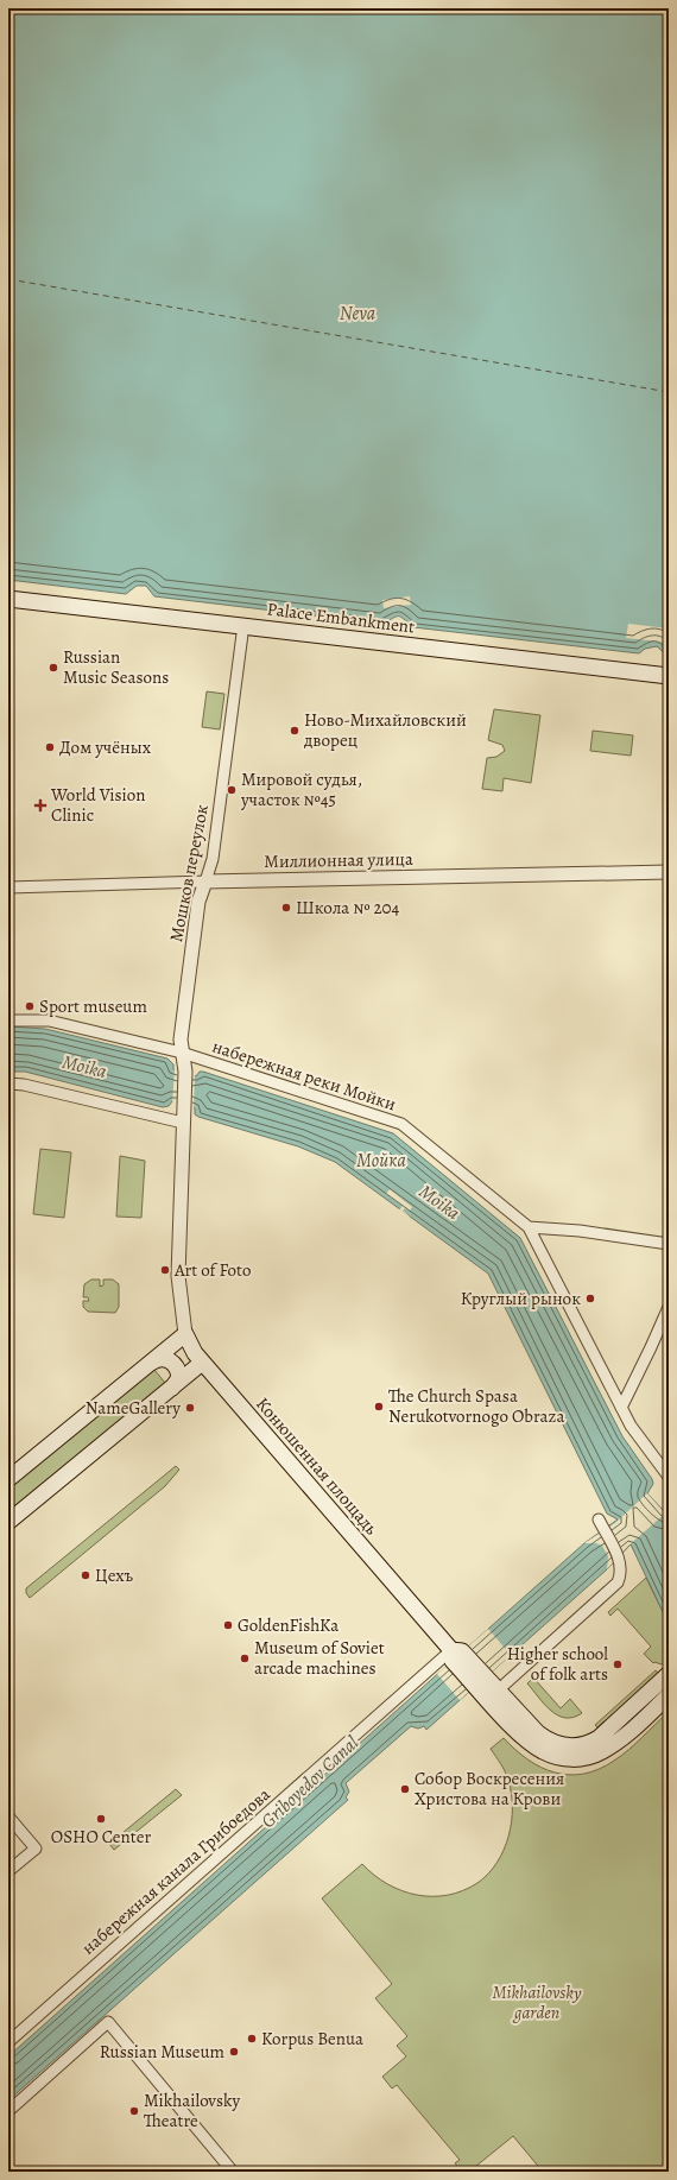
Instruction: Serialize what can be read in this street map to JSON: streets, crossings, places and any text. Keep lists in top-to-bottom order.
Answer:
{
  "streets": {
    "main road": ["Palace Embankment", "Конюшенная площадь"],
    "street": [
      "Миллионная улица",
      "Мошков переулок",
      "набережная реки Мойки",
      "набережная канала Грибоедова"
    ]
  },
  "crossings": [
    ["Palace Embankment", "Мошков переулок"],
    ["Миллионная улица", "Мошков переулок"],
    ["Мошков переулок", "набережная реки Мойки"],
    ["Мошков переулок", "Конюшенная площадь"],
    ["Конюшенная площадь", "набережная канала Грибоедова"]
  ],
  "water": [
    "Neva",
    "Moika",
    "Мойка",
    "Griboyedov Canal"
  ],
  "parks": ["Mikhailovsky garden"],
  "places": {
    "other": [
      "Russian Music Seasons",
      "Ново-Михайловский дворец",
      "Дом учёных",
      "Мировой судья, участок №45",
      "Школа № 204",
      "Sport museum",
      "Art of Foto",
      "Круглый рынок",
      "The Church Spasa Nerukotvornogo Obraza",
      "NameGallery",
      "Цехъ",
      "GoldenFishKa",
      "Museum of Soviet arcade machines",
      "Higher school of folk arts",
      "Собор Воскресения Христова на Крови",
      "OSHO Center",
      "Korpus Benua",
      "Russian Museum",
      "Mikhailovsky Theatre"
    ],
    "health": ["World Vision Clinic"]
  }
}
